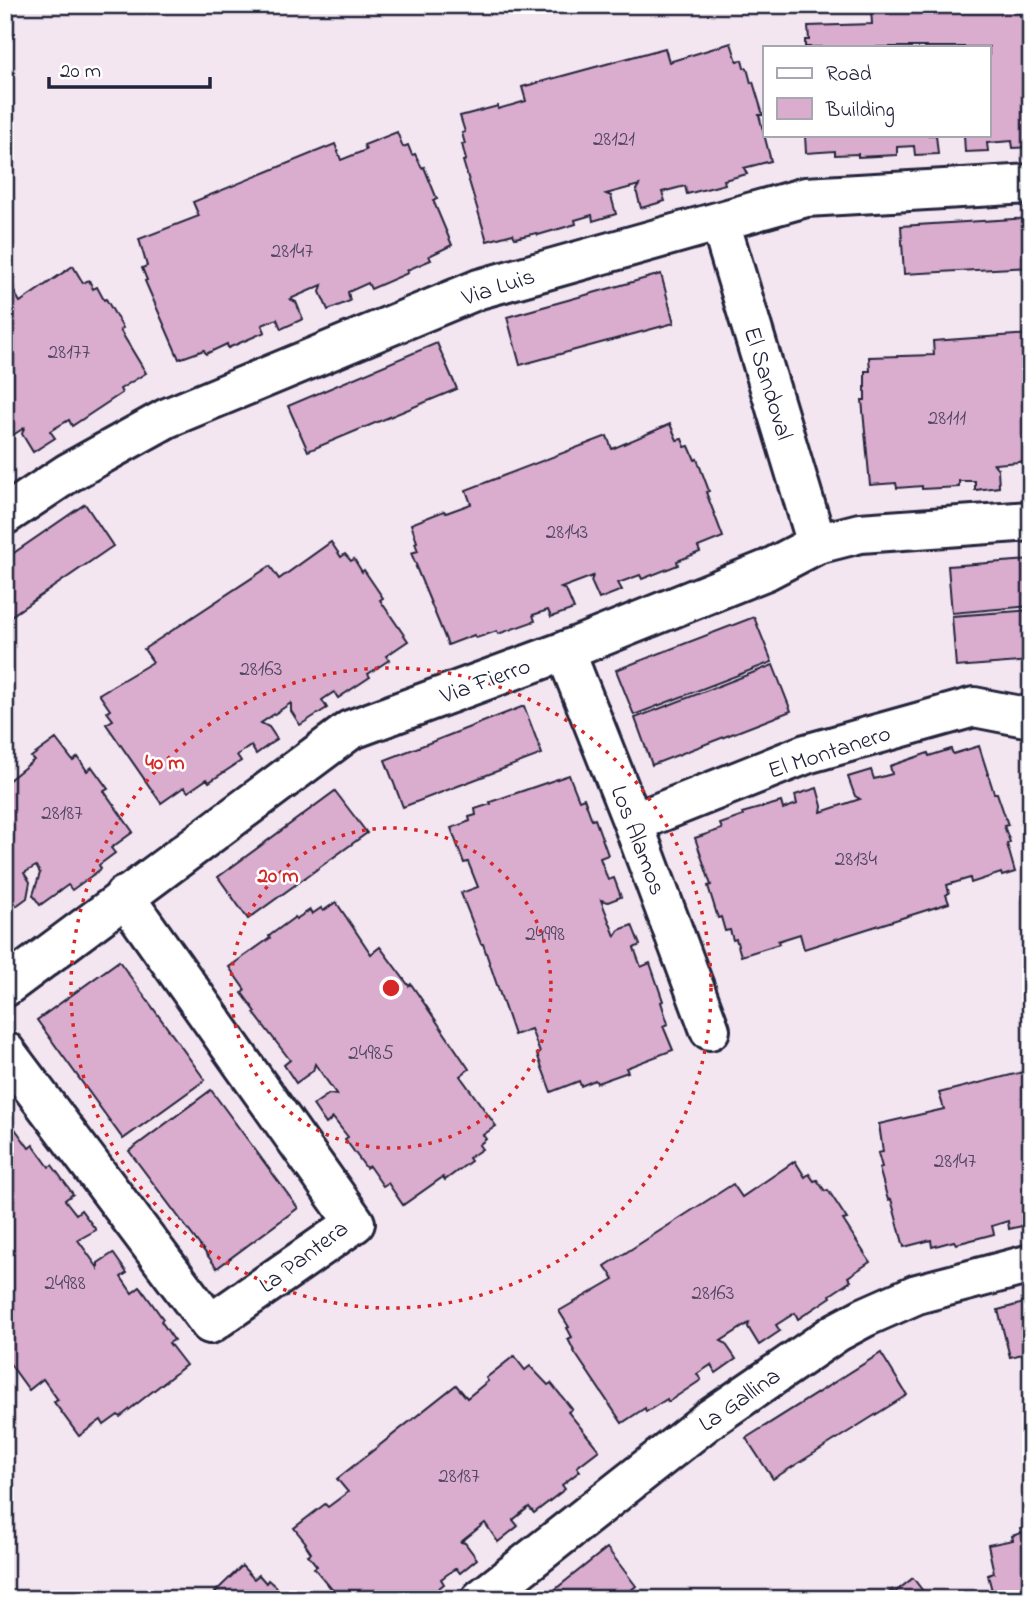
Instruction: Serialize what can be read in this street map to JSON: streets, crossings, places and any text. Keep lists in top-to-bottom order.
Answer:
{
  "streets": {
    "street": [
      "Via Luis",
      "El Sandoval",
      "Via Fierro",
      "El Montanero",
      "Los Alamos",
      "La Pantera",
      "La Gallina"
    ]
  },
  "crossings": [
    ["Via Luis", "El Sandoval"],
    ["El Sandoval", "Via Fierro"],
    ["Via Fierro", "Los Alamos"],
    ["Via Fierro", "La Pantera"],
    ["El Montanero", "Los Alamos"]
  ],
  "house_numbers": [
    "28121",
    "28147",
    "28177",
    "28111",
    "28143",
    "28163",
    "28187",
    "28134",
    "24998",
    "24985",
    "28147",
    "24988",
    "28163",
    "28187"
  ],
  "legend": ["Road", "Building"],
  "scale_bar": "20 m",
  "rings": ["40 m", "20 m"]
}
